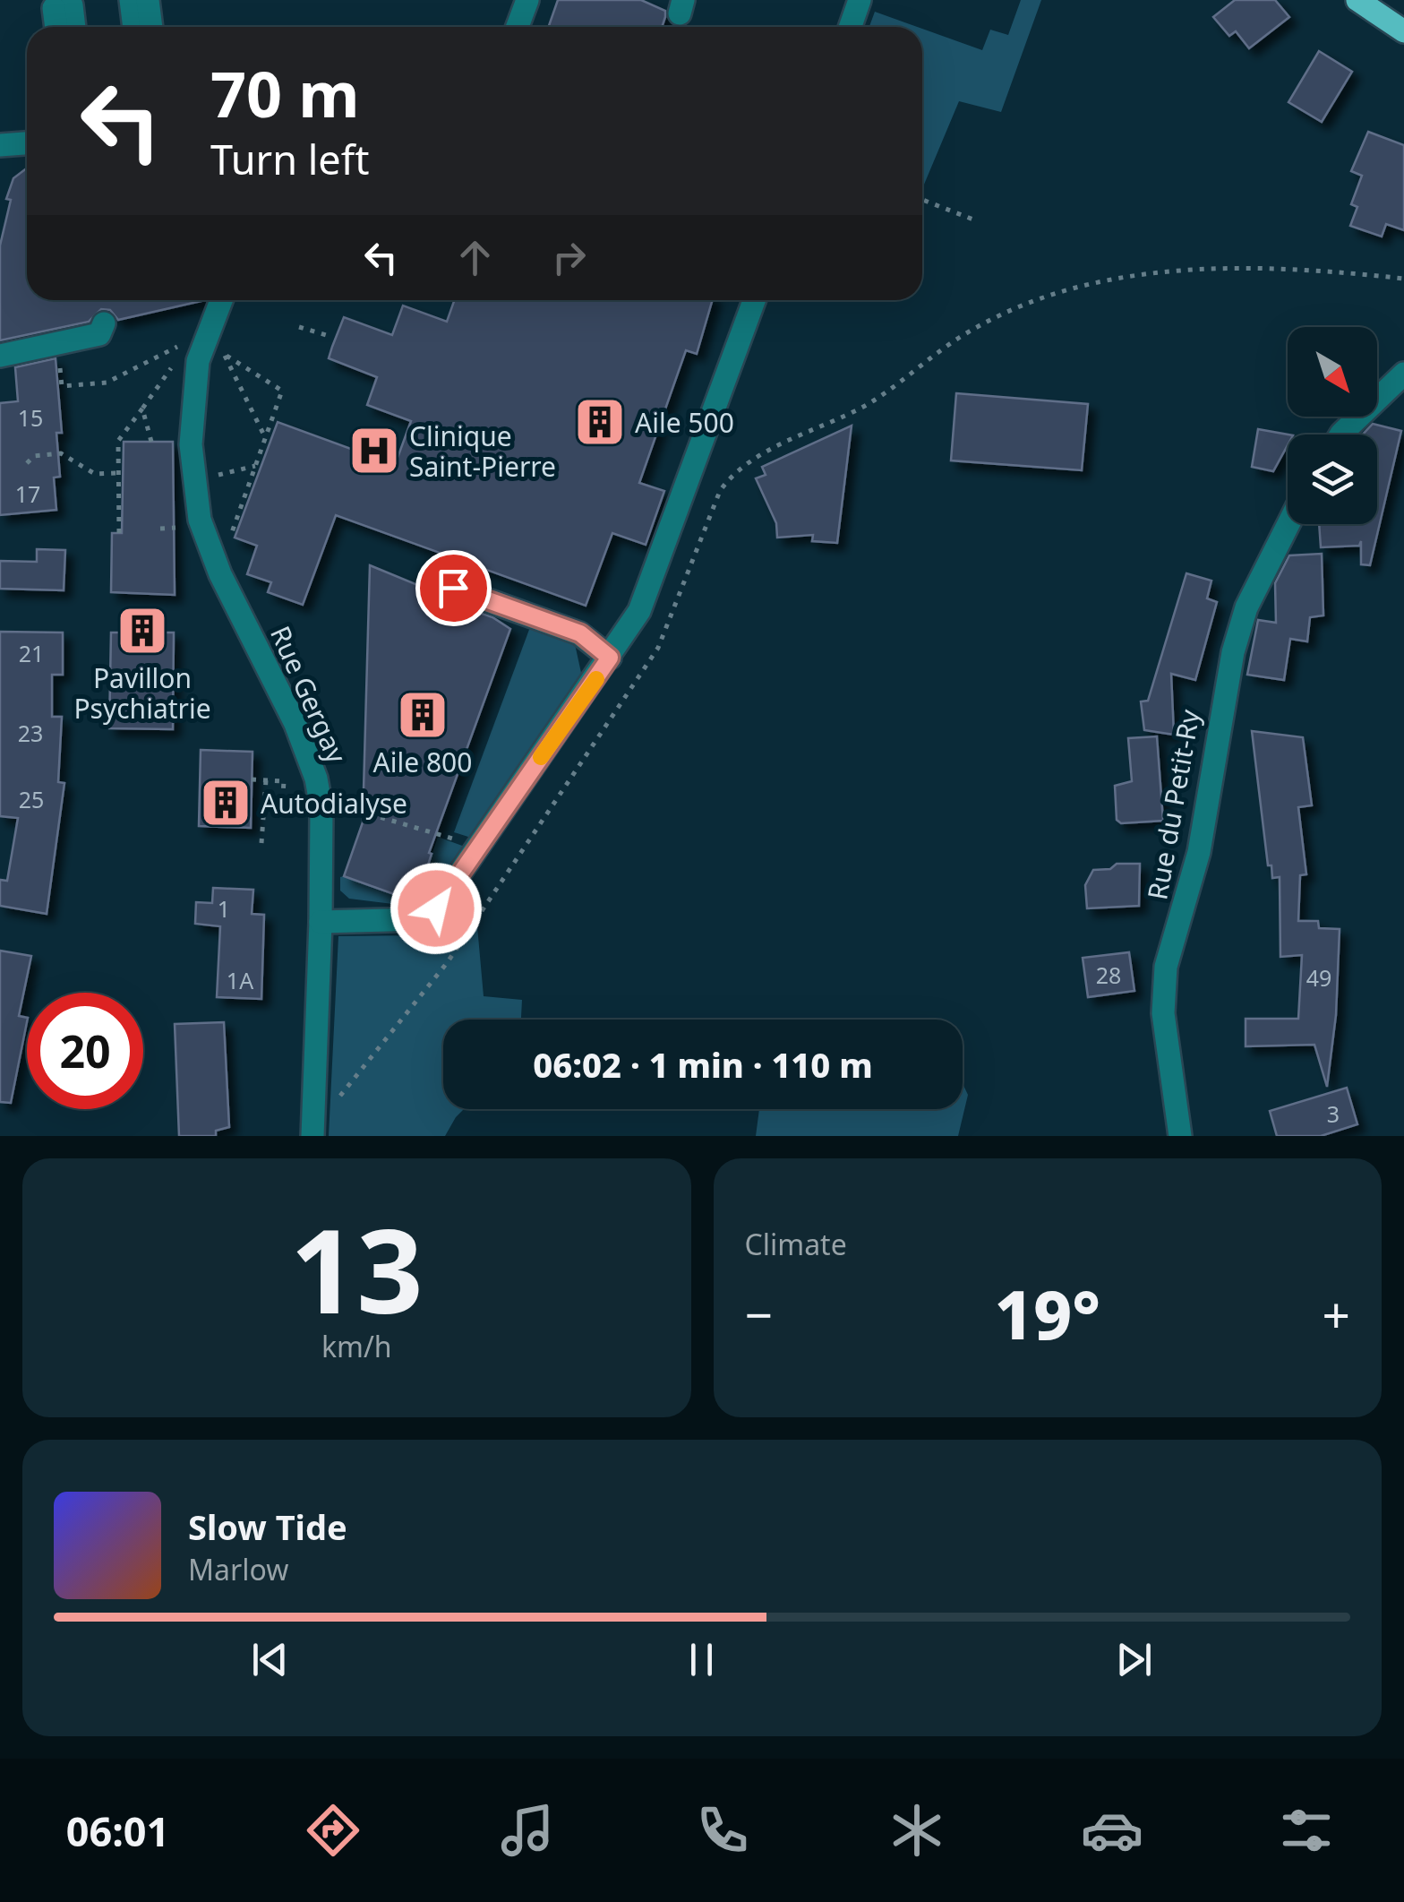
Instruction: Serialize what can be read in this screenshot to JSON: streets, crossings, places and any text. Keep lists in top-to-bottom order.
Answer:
{
  "streets": {
    "street": ["Rue Gergay", "Rue du Petit-Ry"]
  },
  "places": {
    "building": [
      "Aile 500",
      "Pavillon Psychiatrie",
      "Aile 800",
      "Autodialyse"
    ],
    "hospital": ["Clinique Saint-Pierre"]
  },
  "house_numbers": [
    "15",
    "17",
    "21",
    "23",
    "25",
    "1",
    "28",
    "49",
    "1A",
    "3"
  ],
  "north": "bottom right",
  "page": {
    "turn": ["70 m", "Turn left"],
    "limit": "20",
    "trip": "06:02 · 1 min · 110 m",
    "tile": [
      ["13", "km/h"],
      "Climate"
    ],
    "heat": ["−", "19°", "+"],
    "song": ["Slow Tide", "Marlow"],
    "tabs": "06:01"
  }
}
